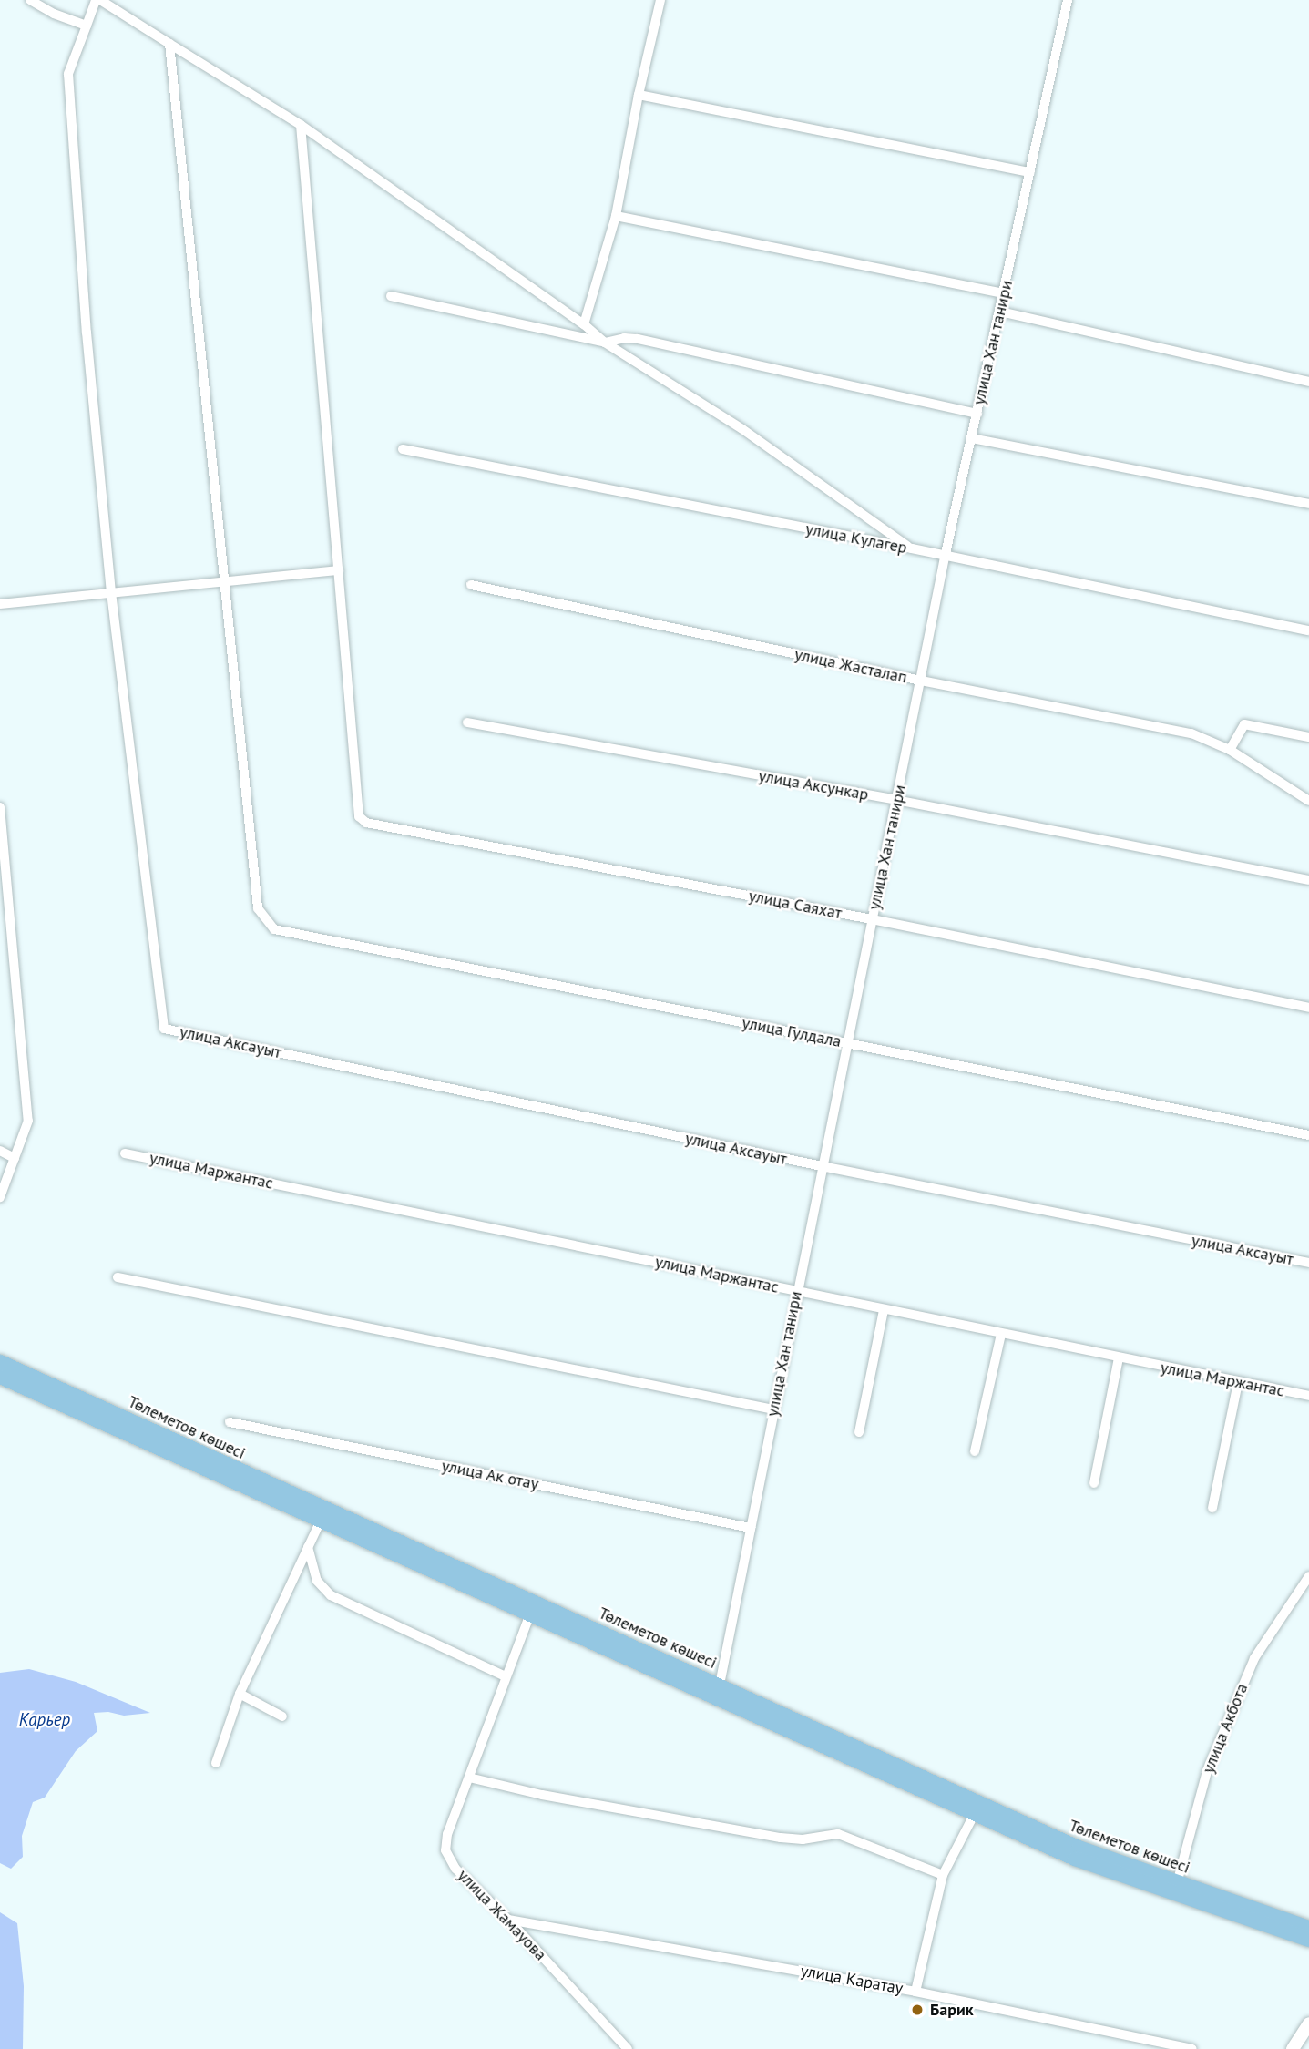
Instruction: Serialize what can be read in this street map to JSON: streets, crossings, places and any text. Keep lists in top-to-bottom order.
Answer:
{
  "streets": {
    "main road": ["Төлеметов көшесі"],
    "street": [
      "улица Хан танири",
      "улица Кулагер",
      "улица Жасталап",
      "улица Аксункар",
      "улица Саяхат",
      "улица Гулдала",
      "улица Аксауыт",
      "улица Маржантас",
      "улица Ак отау",
      "улица Акбота",
      "улица Жамауова",
      "улица Каратау"
    ]
  },
  "crossings": [
    ["улица Хан танири", "улица Кулагер"],
    ["улица Хан танири", "улица Жасталап"],
    ["улица Хан танири", "улица Аксункар"],
    ["улица Хан танири", "улица Саяхат"],
    ["улица Хан танири", "улица Гулдала"],
    ["улица Хан танири", "улица Аксауыт"],
    ["улица Хан танири", "улица Маржантас"],
    ["улица Хан танири", "Төлеметов көшесі"],
    ["улица Хан танири", "улица Ак отау"],
    ["Төлеметов көшесі", "улица Акбота"],
    ["Төлеметов көшесі", "улица Жамауова"],
    ["улица Жамауова", "улица Каратау"]
  ],
  "water": ["Карьер"],
  "places": ["Барик"]
}
